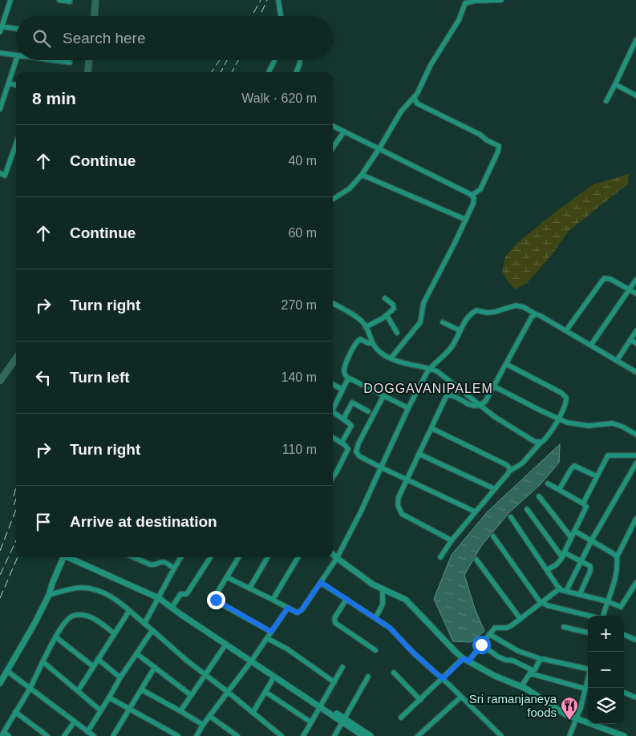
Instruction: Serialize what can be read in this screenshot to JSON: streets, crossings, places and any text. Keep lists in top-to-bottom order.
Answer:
{
  "districts": ["DOGGAVANIPALEM"],
  "places": {
    "restaurant": ["Sri ramanjaneya foods"]
  },
  "page": {
    "search": "Search here",
    "heading": ["8 min", "Walk · 620 m"],
    "list": [
      ["Continue", "40 m"],
      ["Continue", "60 m"],
      ["Turn right", "270 m"],
      ["Turn left", "140 m"],
      ["Turn right", "110 m"],
      "Arrive at destination"
    ],
    "map_buttons": ["+", "−"]
  }
}
